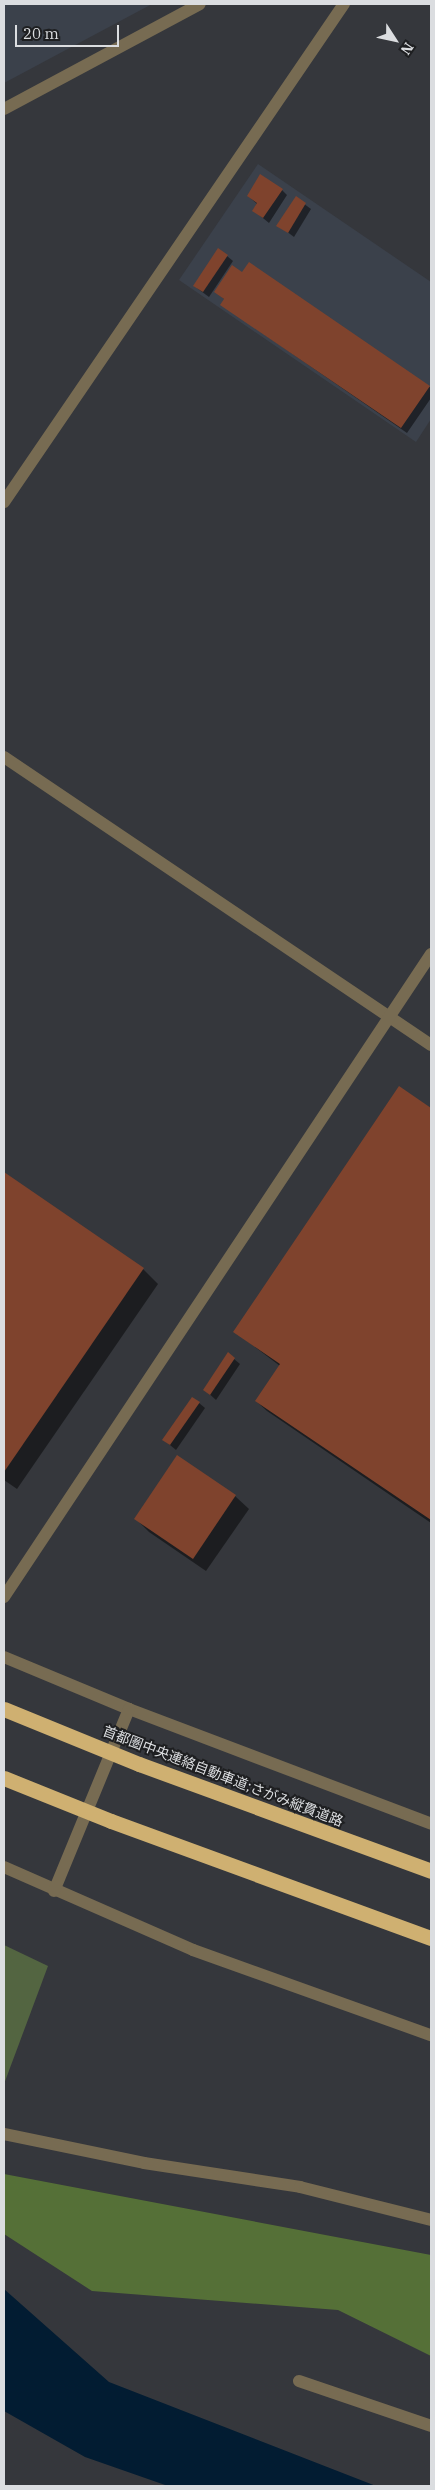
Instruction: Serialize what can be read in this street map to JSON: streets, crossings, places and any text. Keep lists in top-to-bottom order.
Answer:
{
  "streets": {
    "highway": ["首都圏中央連絡自動車道;さがみ縦貫道路"]
  },
  "scale_bar": "20 m",
  "north": "bottom right"
}
